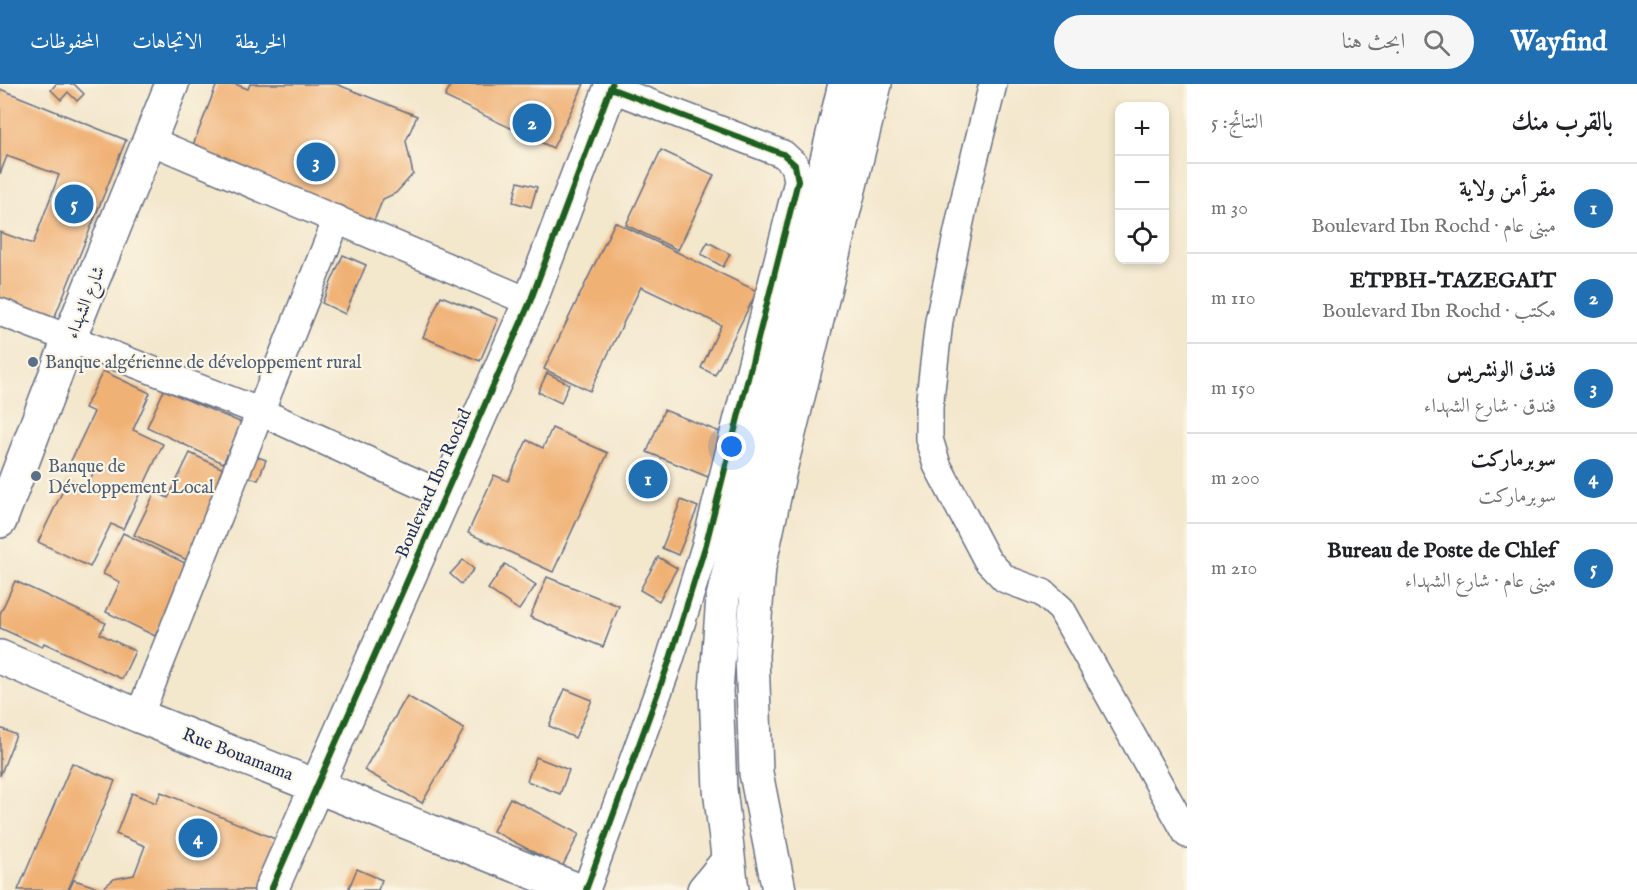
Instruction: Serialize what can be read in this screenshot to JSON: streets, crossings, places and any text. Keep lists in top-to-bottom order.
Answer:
{
  "streets": {
    "main road": ["شارع الشهداء", "Boulevard Ibn Rochd", "Rue Bouamama"]
  },
  "crossings": [
    ["Boulevard Ibn Rochd", "Rue Bouamama"]
  ],
  "places": ["Banque algérienne de développement rural", "Banque de Développement Local"],
  "page": {
    "header": "Wayfind",
    "search": "ابحث هنا",
    "nav": ["الخريطة", "الاتجاهات", "المحفوظات"],
    "heading": ["بالقرب منك", "النتائج: 5"],
    "pins": [
      "2",
      "3",
      "5",
      "1",
      "4"
    ],
    "map_buttons": ["+", "−"],
    "list": [
      {
        "mark": "1",
        "name": "مقر أمن ولاية",
        "note": "مبنى عام · Boulevard Ibn Rochd",
        "value": "30 m"
      },
      {
        "mark": "2",
        "name": "ETPBH-TAZEGAIT",
        "note": "مكتب · Boulevard Ibn Rochd",
        "value": "110 m"
      },
      {
        "mark": "3",
        "name": "فندق الونشريس",
        "note": "فندق · شارع الشهداء",
        "value": "150 m"
      },
      {
        "mark": "4",
        "name": "سوبرماركت",
        "note": "سوبرماركت",
        "value": "200 m"
      },
      {
        "mark": "5",
        "name": "Bureau de Poste de Chlef",
        "note": "مبنى عام · شارع الشهداء",
        "value": "210 m"
      }
    ]
  }
}
